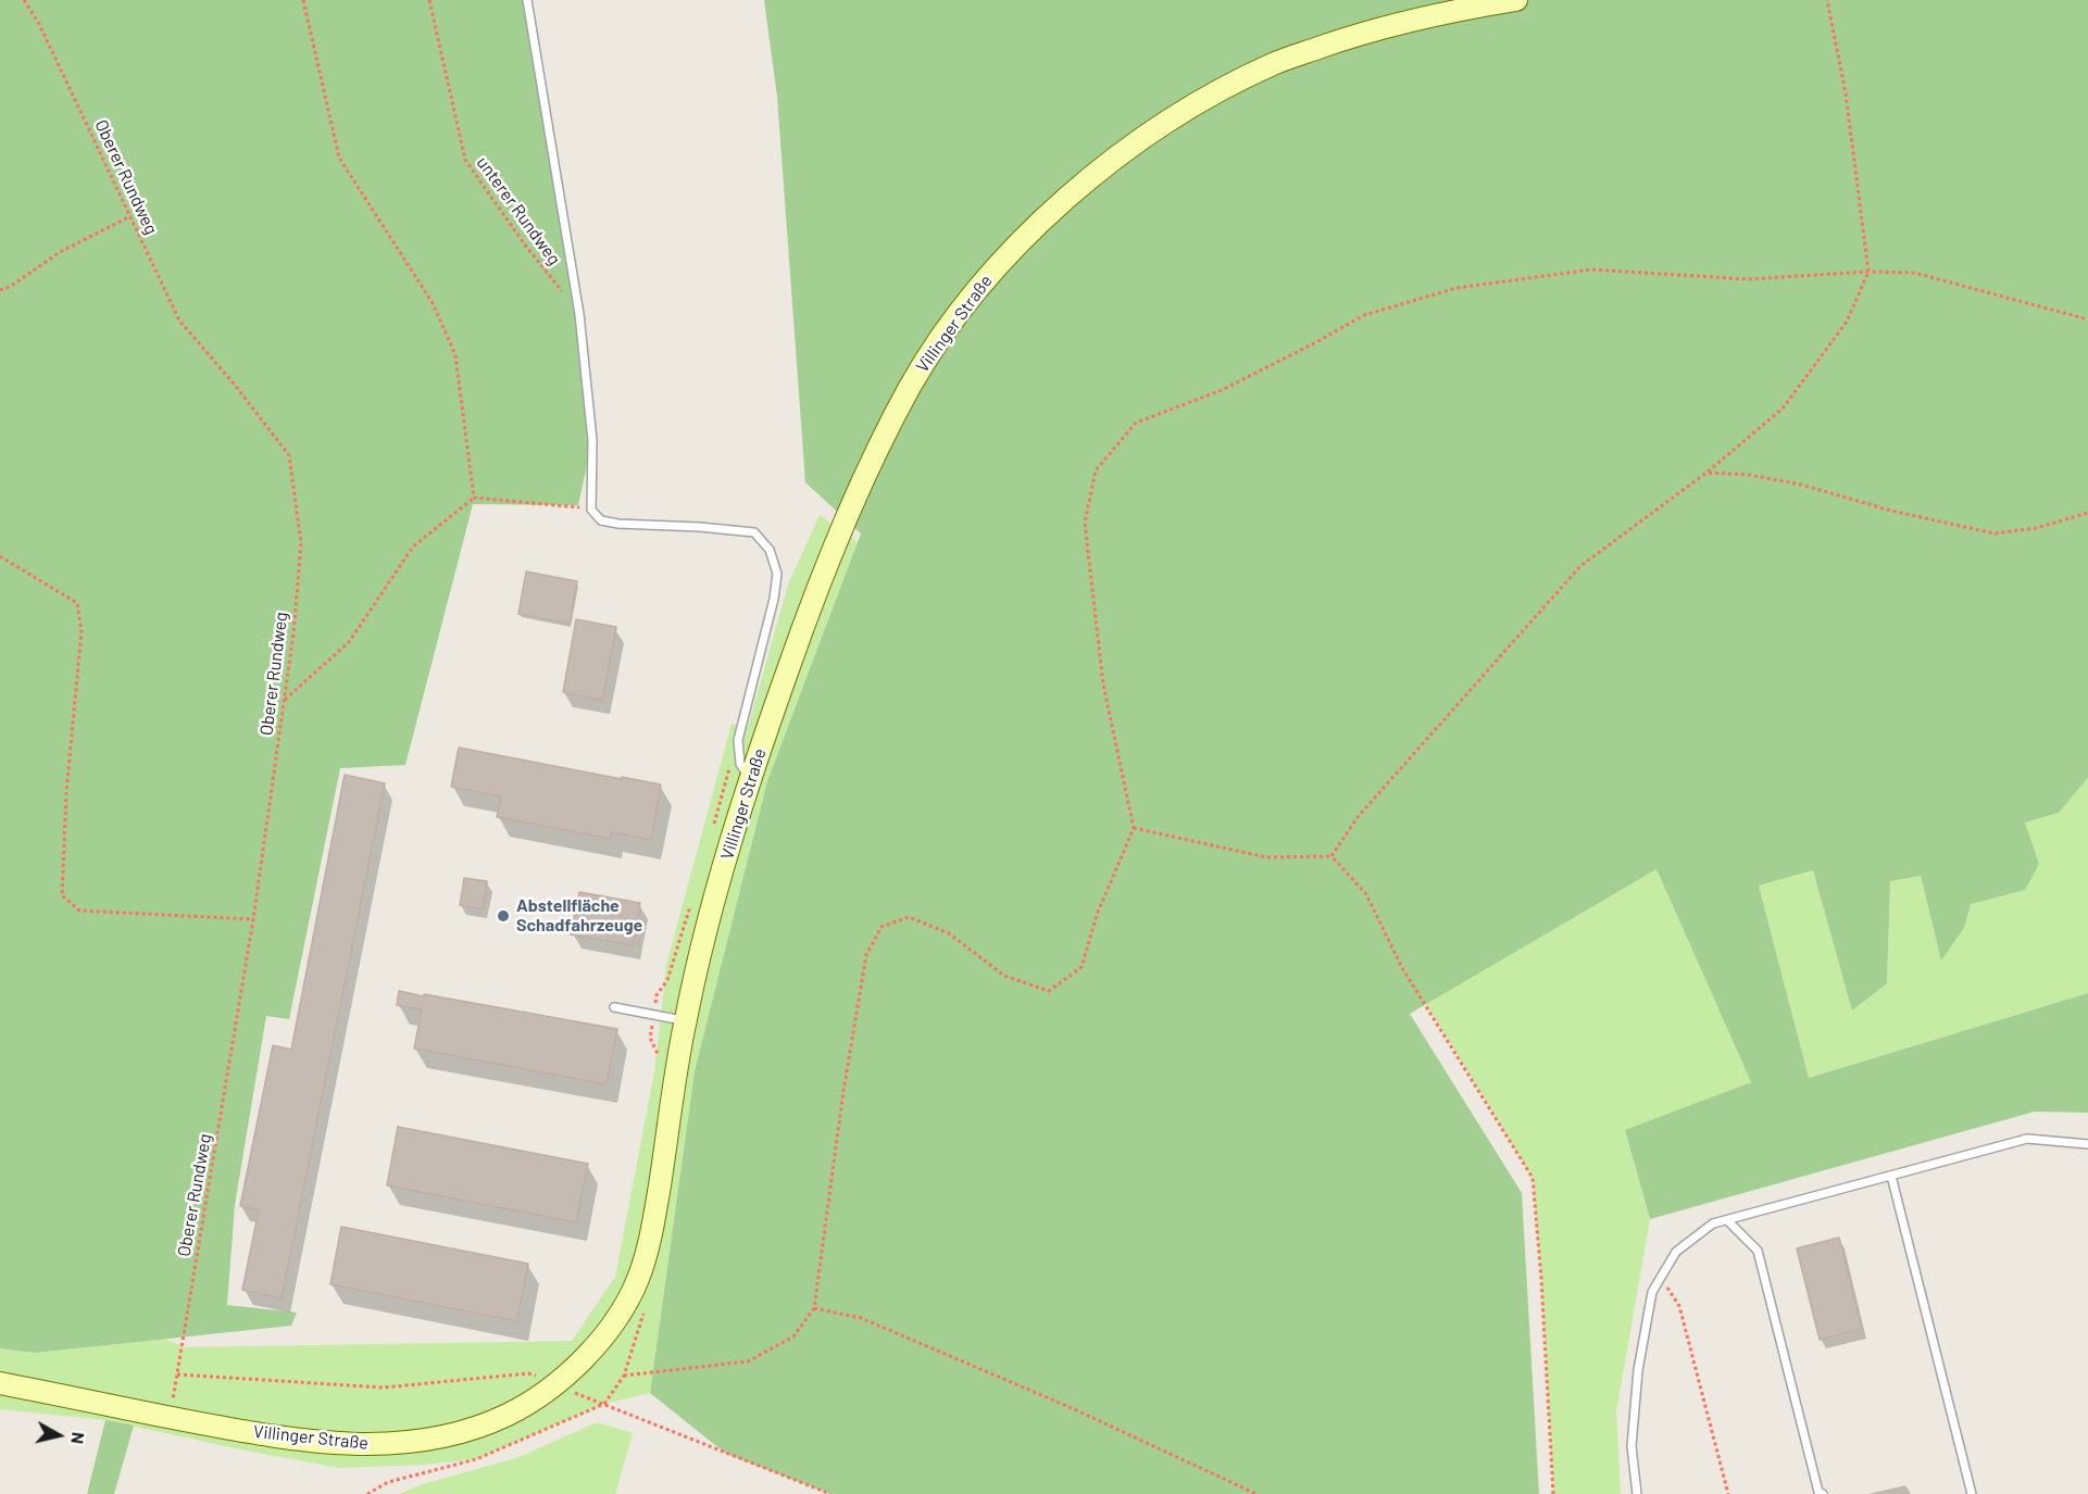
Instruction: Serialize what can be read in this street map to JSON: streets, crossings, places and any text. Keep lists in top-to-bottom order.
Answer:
{
  "streets": {
    "main road": ["Villinger Straße"],
    "path": ["Oberer Rundweg", "unterer Rundweg"]
  },
  "crossings": [
    ["Oberer Rundweg", "Villinger Straße"]
  ],
  "places": ["Abstellfläche Schadfahrzeuge"],
  "north": "right"
}
